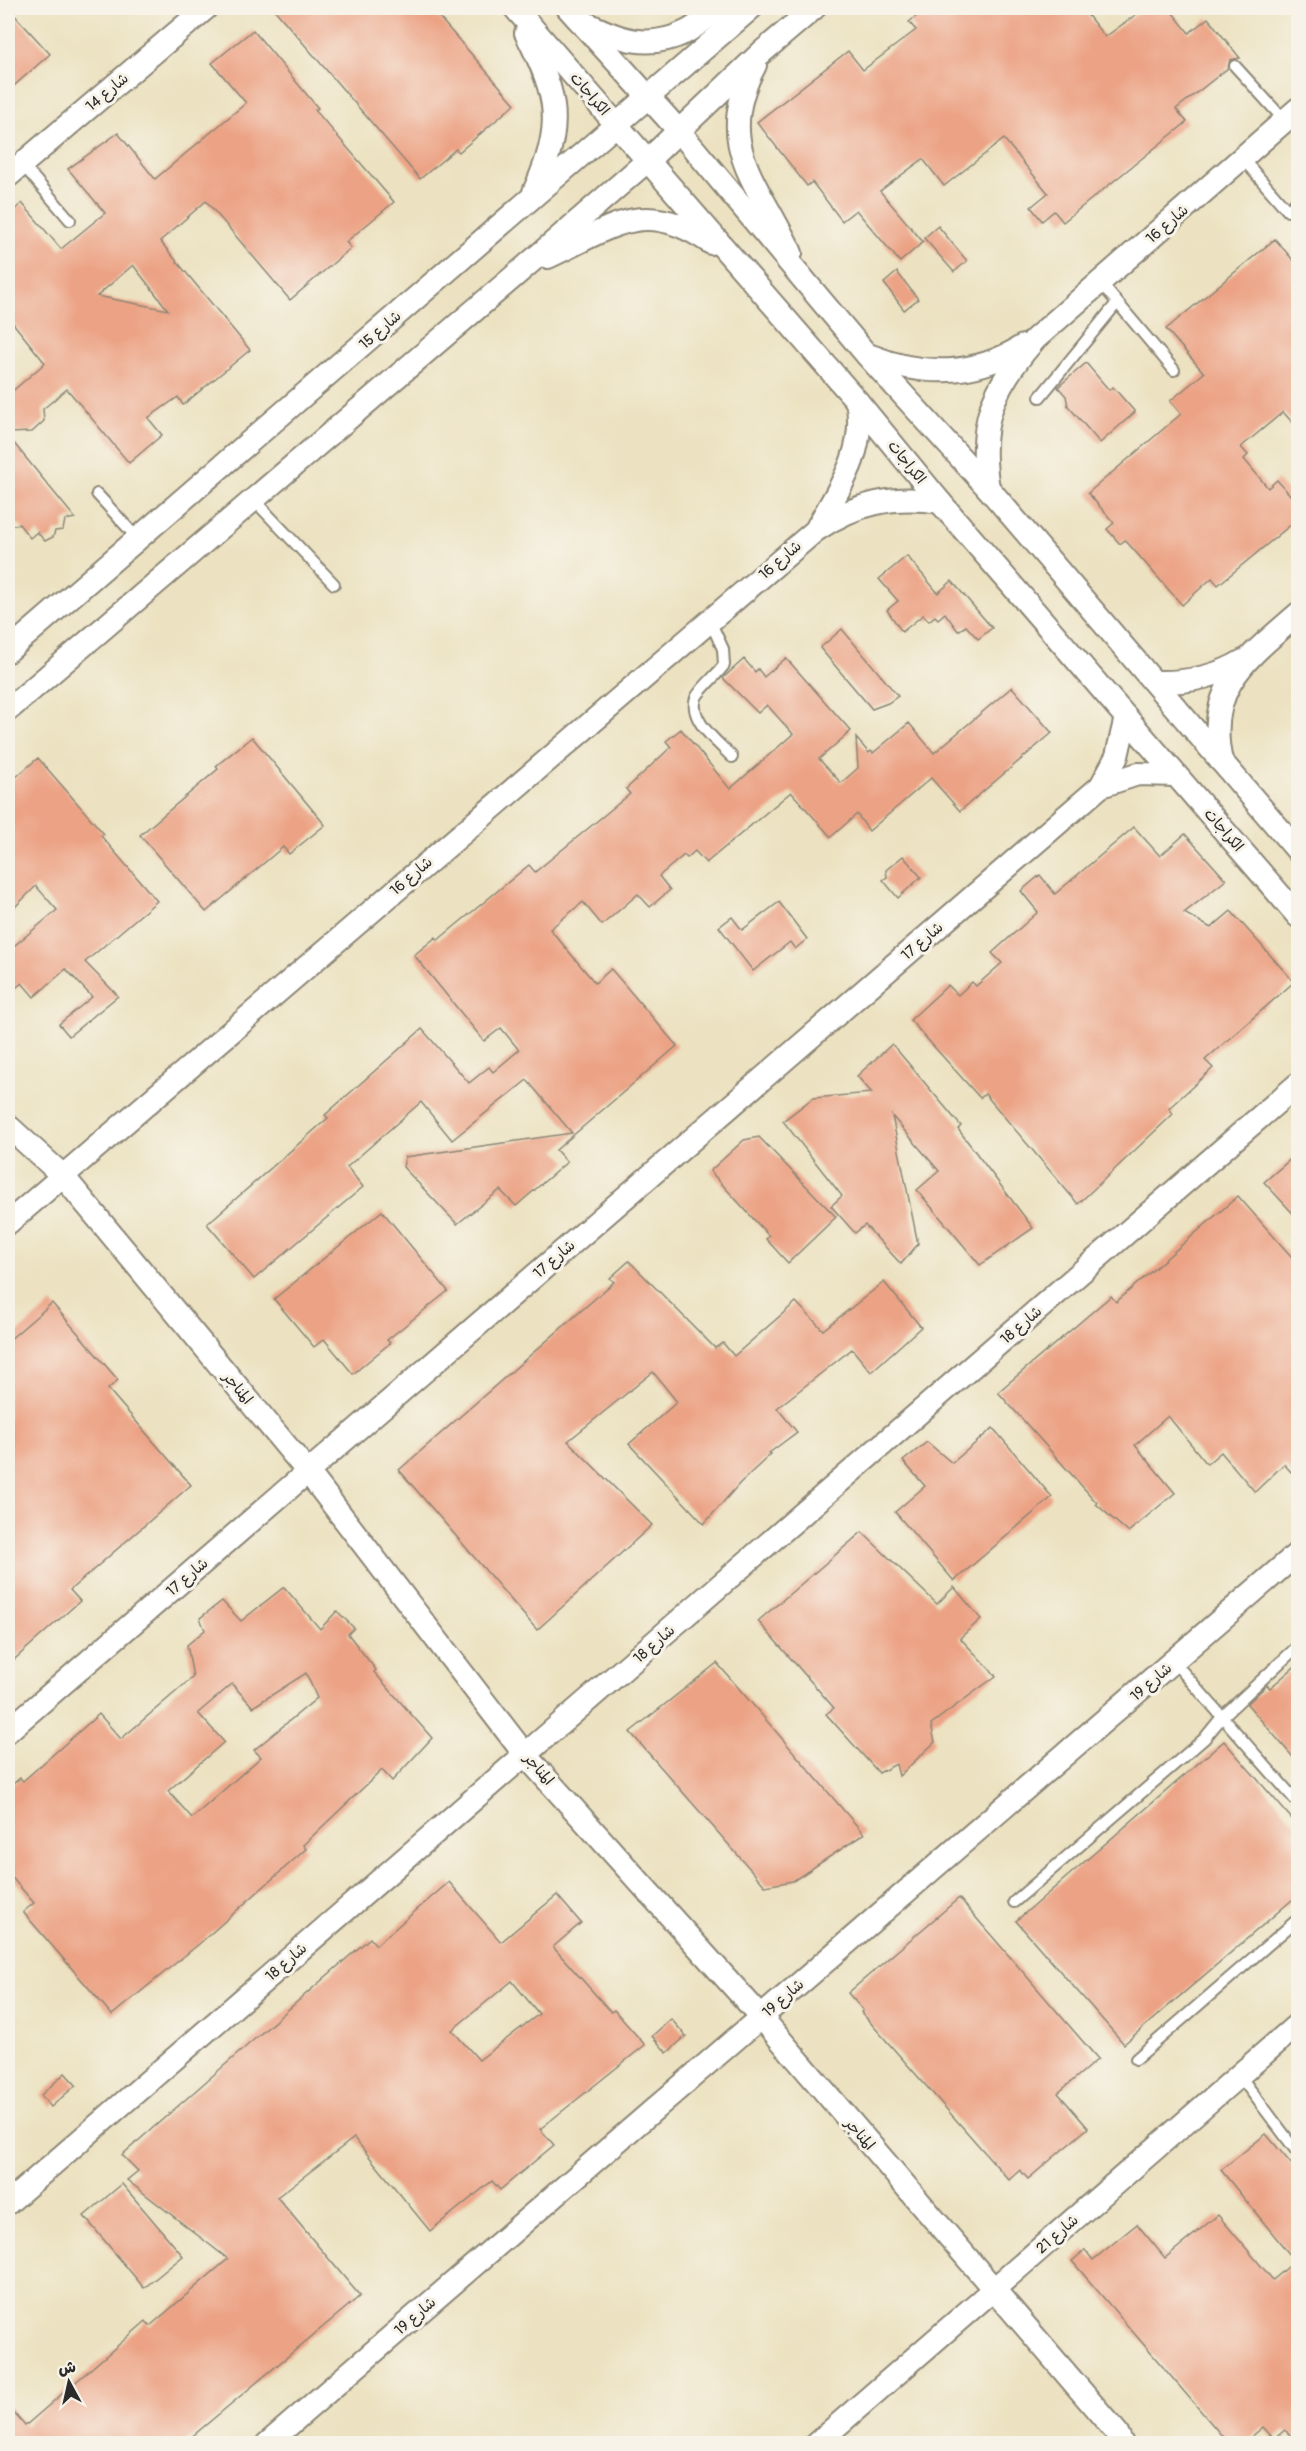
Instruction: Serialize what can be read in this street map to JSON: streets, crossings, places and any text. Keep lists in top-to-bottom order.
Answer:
{
  "streets": {
    "street": [
      "شارع 14",
      "الكراجات",
      "شارع 16",
      "شارع 15",
      "شارع 17",
      "شارع 18",
      "المناجر",
      "شارع 19",
      "شارع 21"
    ]
  },
  "crossings": [
    ["الكراجات", "شارع 16"],
    ["الكراجات", "شارع 15"],
    ["الكراجات", "شارع 17"],
    ["شارع 16", "المناجر"],
    ["شارع 17", "المناجر"],
    ["شارع 18", "المناجر"],
    ["المناجر", "شارع 19"],
    ["المناجر", "شارع 21"]
  ],
  "north": "top"
}
